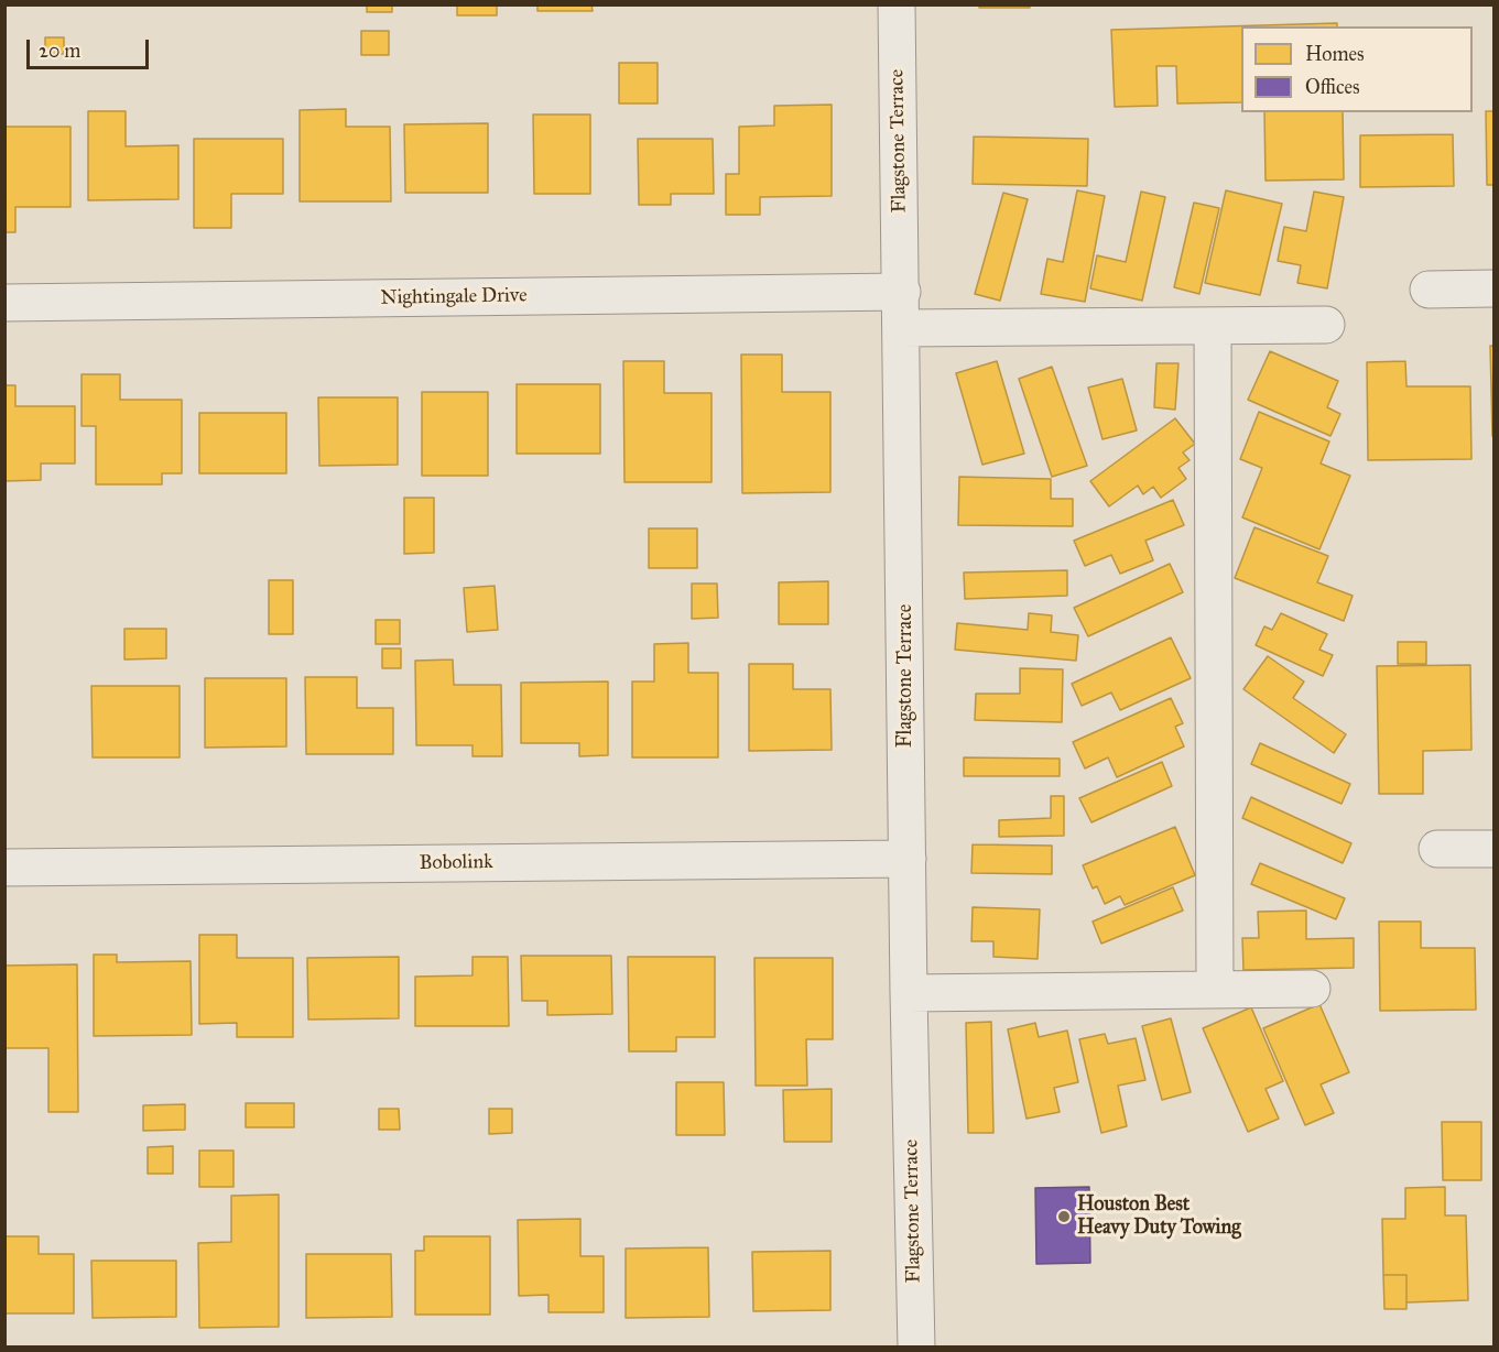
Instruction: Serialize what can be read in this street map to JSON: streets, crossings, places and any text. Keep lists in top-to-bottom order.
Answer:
{
  "streets": {
    "street": ["Flagstone Terrace", "Nightingale Drive", "Bobolink"]
  },
  "crossings": [
    ["Flagstone Terrace", "Nightingale Drive"],
    ["Flagstone Terrace", "Bobolink"]
  ],
  "places": ["Houston Best Heavy Duty Towing"],
  "legend": ["Homes", "Offices"],
  "scale_bar": "20 m"
}
